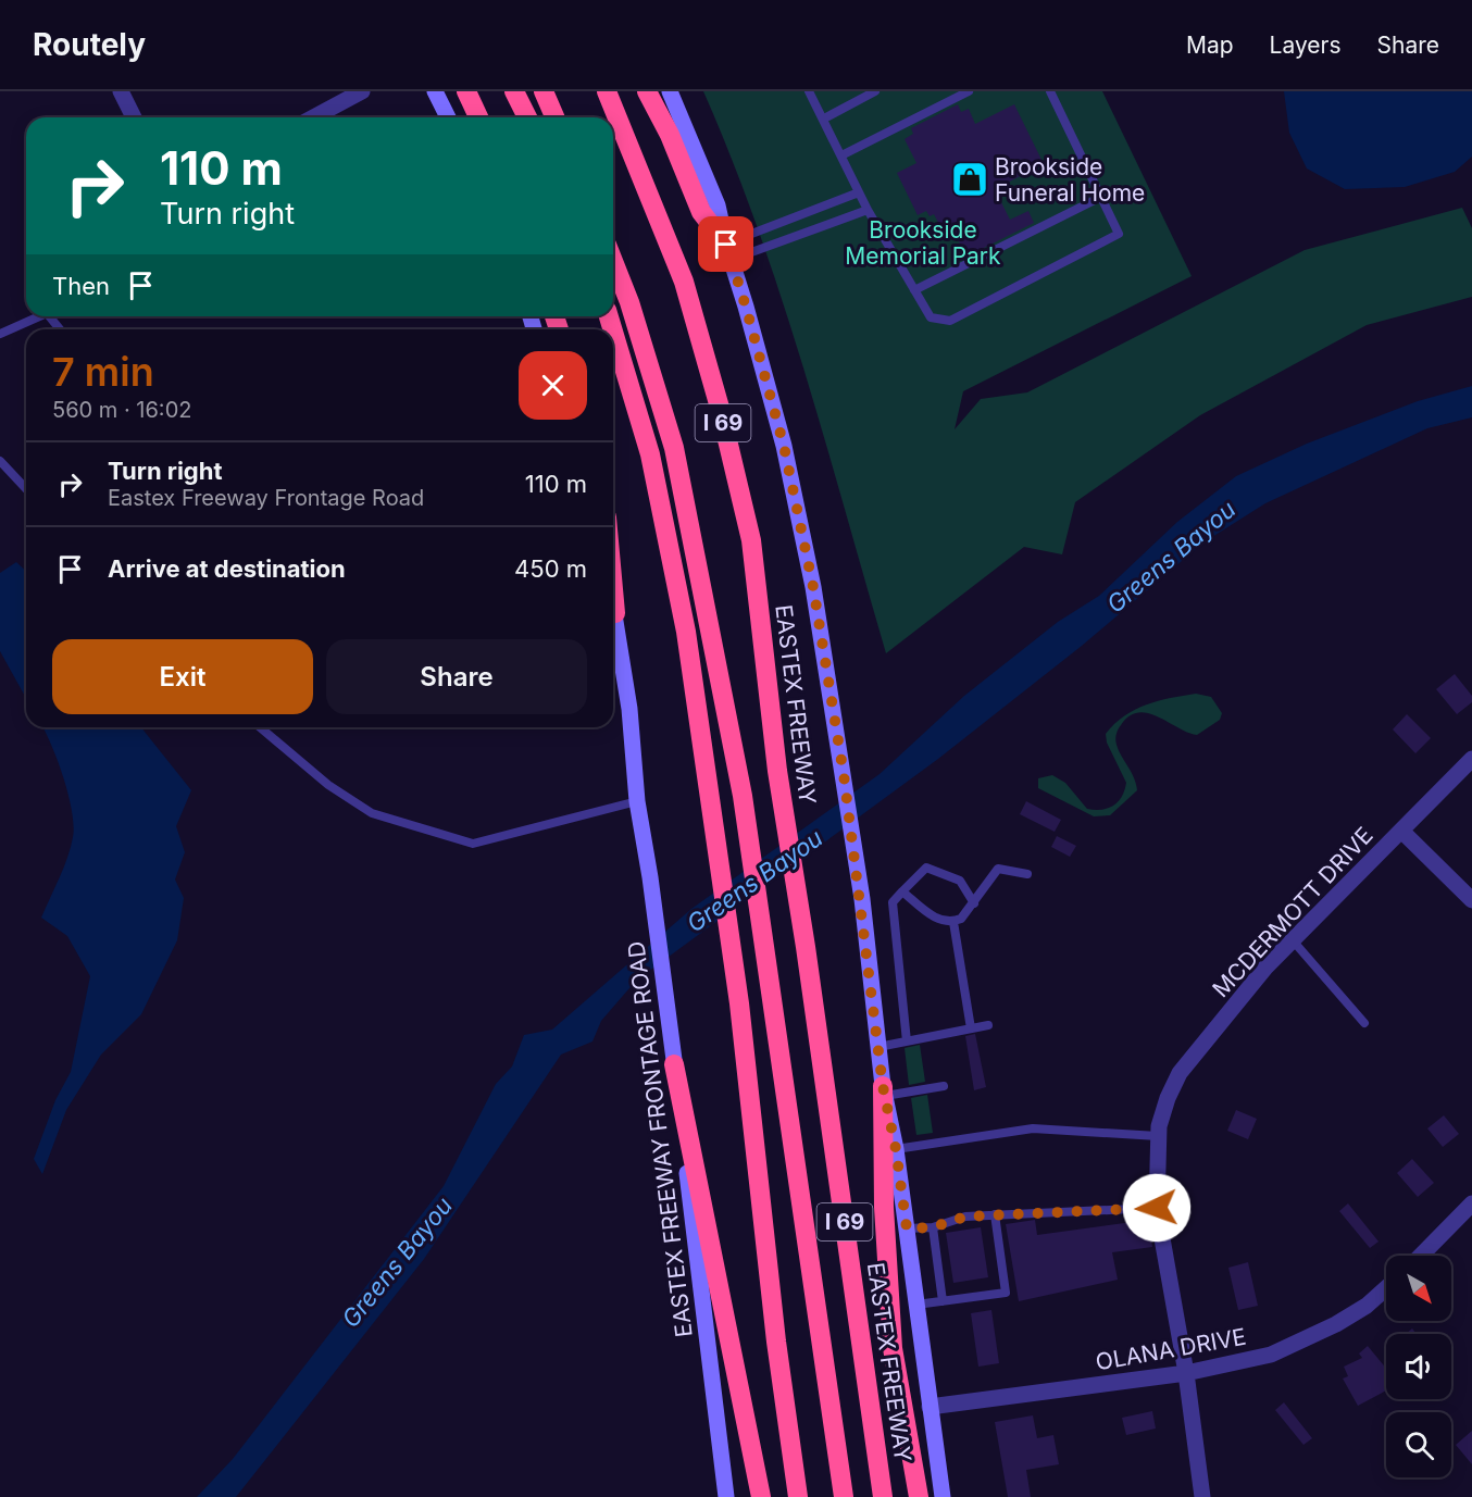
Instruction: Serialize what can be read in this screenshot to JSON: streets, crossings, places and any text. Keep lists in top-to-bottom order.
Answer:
{
  "streets": {
    "highway": ["I 69", "EASTEX FREEWAY"],
    "main road": ["EASTEX FREEWAY FRONTAGE ROAD"],
    "street": ["MCDERMOTT DRIVE", "OLANA DRIVE"]
  },
  "crossings": [
    ["MCDERMOTT DRIVE", "OLANA DRIVE"]
  ],
  "water": ["Greens Bayou"],
  "parks": ["Brookside Memorial Park"],
  "places": {
    "shop": ["Brookside Funeral Home"]
  },
  "north": "bottom right",
  "page": {
    "header": "Routely",
    "nav": ["Map", "Layers", "Share"],
    "turn": ["110 m", "Turn right"],
    "then": "Then",
    "heading": ["7 min", "560 m · 16:02"],
    "list": [
      {
        "name": "Turn right",
        "note": "Eastex Freeway Frontage Road",
        "value": "110 m"
      },
      {
        "name": "Arrive at destination",
        "value": "450 m"
      }
    ],
    "buttons": ["Exit", "Share"]
  }
}
